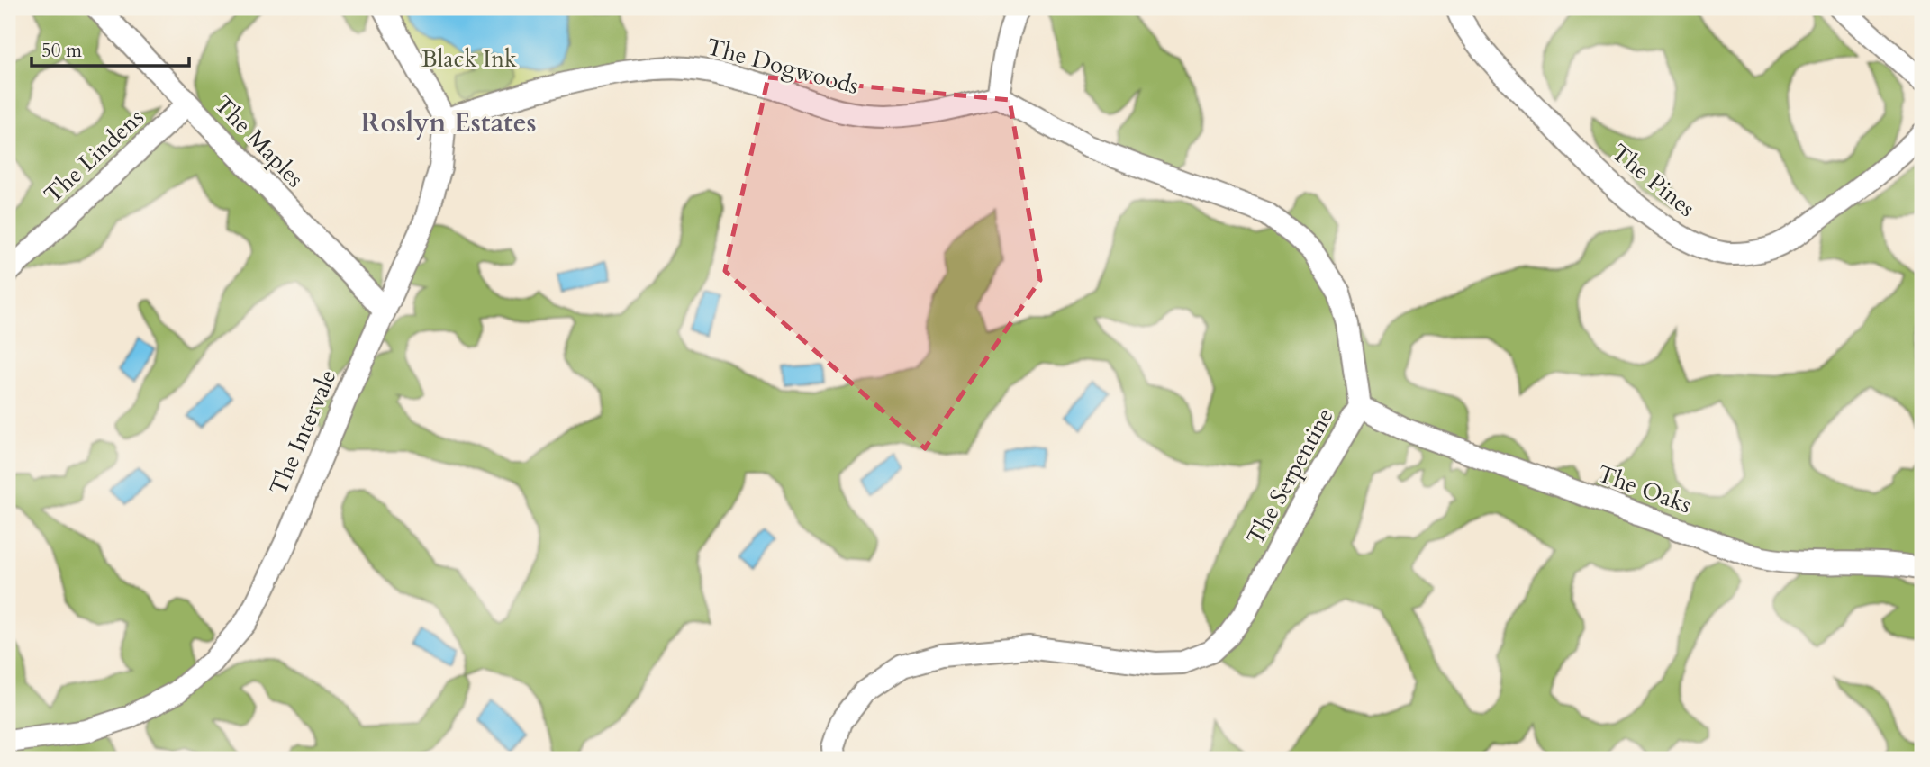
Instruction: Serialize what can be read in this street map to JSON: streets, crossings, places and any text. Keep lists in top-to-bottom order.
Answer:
{
  "streets": {
    "street": [
      "The Dogwoods",
      "The Maples",
      "The Lindens",
      "The Pines",
      "The Intervale",
      "The Serpentine",
      "The Oaks"
    ]
  },
  "crossings": [
    ["The Dogwoods", "The Intervale"],
    ["The Dogwoods", "The Serpentine"],
    ["The Maples", "The Lindens"],
    ["The Maples", "The Intervale"],
    ["The Serpentine", "The Oaks"]
  ],
  "districts": ["Roslyn Estates"],
  "parks": ["Black Ink"],
  "scale_bar": "50 m"
}
